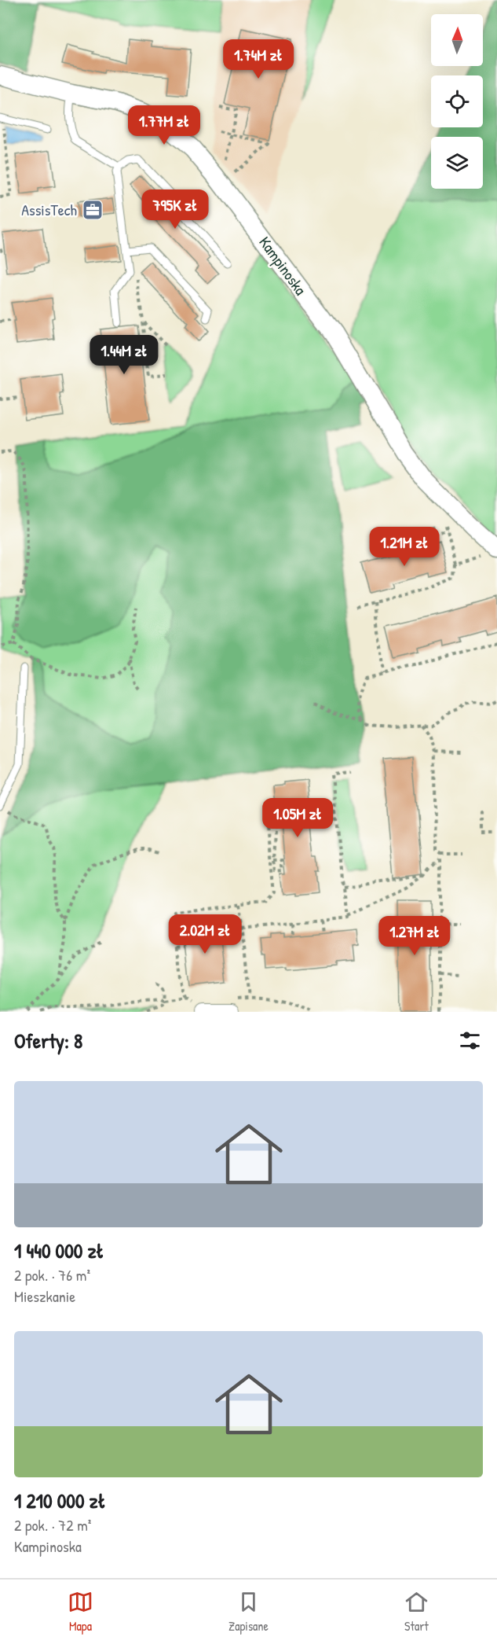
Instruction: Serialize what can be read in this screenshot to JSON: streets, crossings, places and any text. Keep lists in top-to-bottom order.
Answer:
{
  "streets": {
    "street": ["Kampinoska"]
  },
  "places": {
    "office": ["AssisTech"]
  },
  "north": "top",
  "page": {
    "price": [
      "1.74M zł",
      "1.77M zł",
      "795K zł",
      "1.44M zł",
      "1.21M zł",
      "1.05M zł",
      "2.02M zł",
      "1.27M zł"
    ],
    "heading": "Oferty: 8",
    "list": [
      {
        "name": "1 440 000 zł",
        "note": "2 pok. · 76 m² · Mieszkanie"
      },
      {
        "name": "1 210 000 zł",
        "note": "2 pok. · 72 m² · Kampinoska"
      }
    ],
    "tabs": ["Mapa", "Zapisane", "Start"]
  }
}
